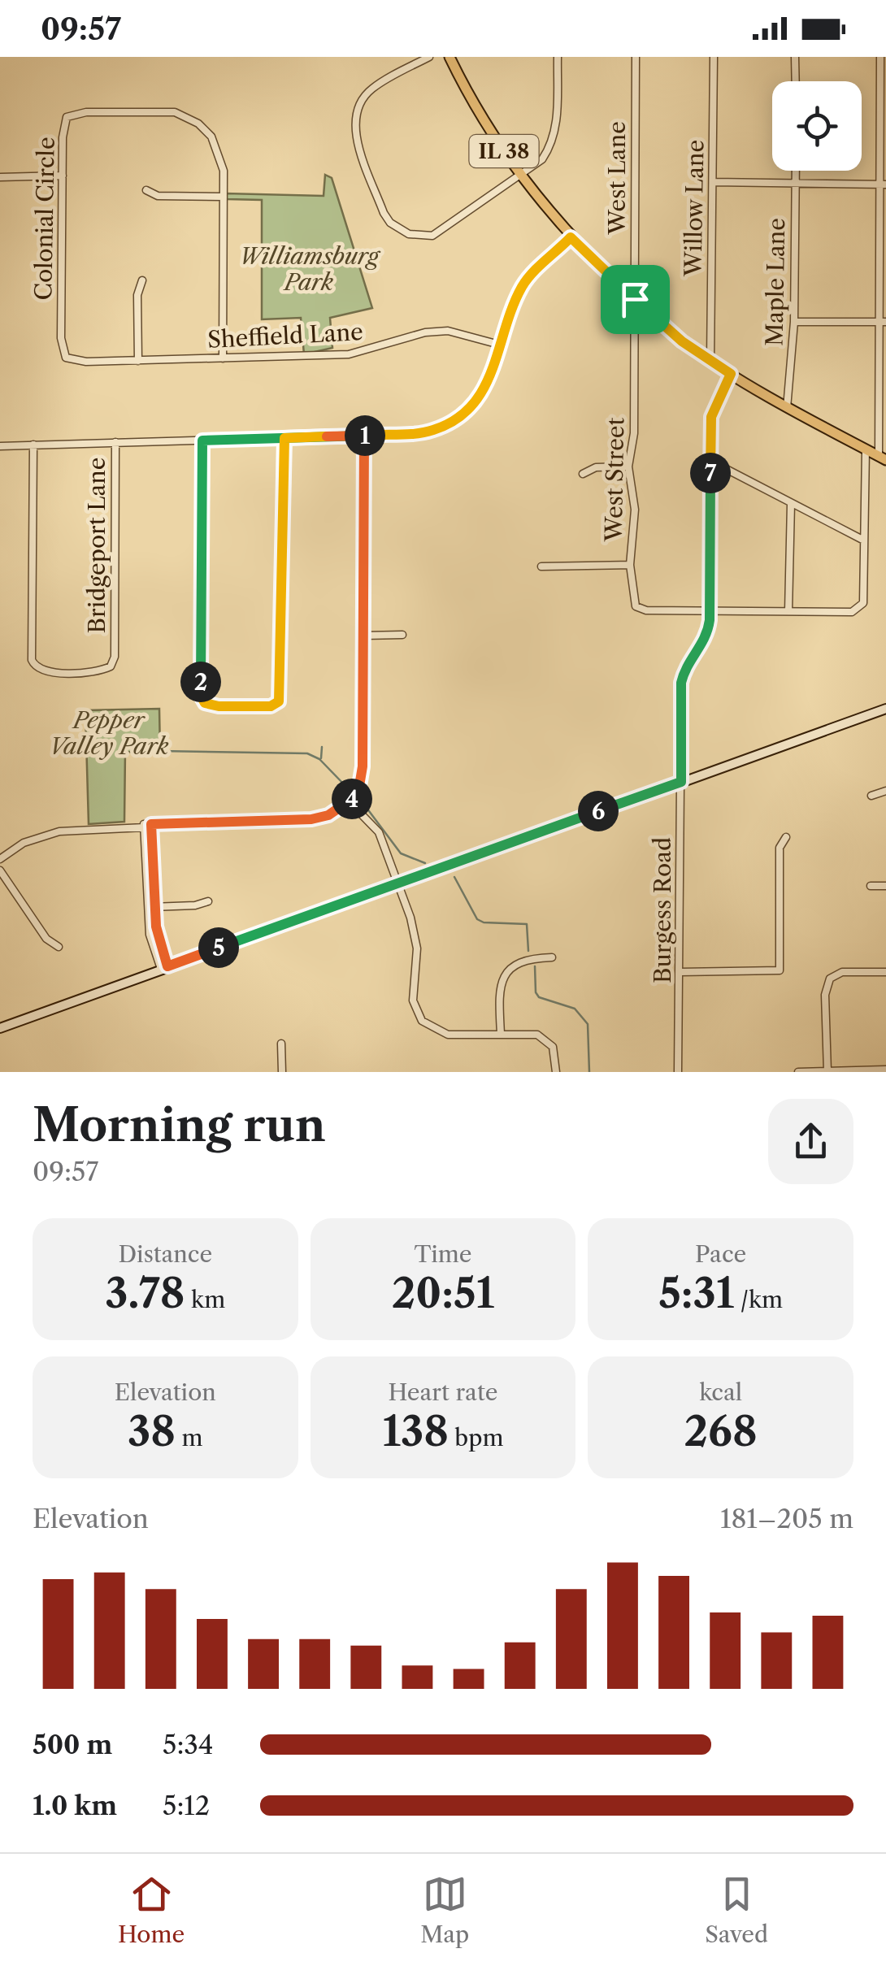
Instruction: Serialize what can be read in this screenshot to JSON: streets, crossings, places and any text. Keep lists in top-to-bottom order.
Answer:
{
  "streets": {
    "main road": ["IL 38"],
    "street": [
      "West Lane",
      "Willow Lane",
      "Colonial Circle",
      "Maple Lane",
      "Sheffield Lane",
      "West Street",
      "Bridgeport Lane",
      "Burgess Road"
    ]
  },
  "crossings": [
    ["IL 38", "West Lane"],
    ["IL 38", "Willow Lane"],
    ["IL 38", "Maple Lane"],
    ["IL 38", "West Street"],
    ["IL 38", "Burgess Road"],
    ["West Lane", "West Street"],
    ["Colonial Circle", "Sheffield Lane"],
    ["West Street", "Burgess Road"]
  ],
  "parks": ["Williamsburg Park", "Pepper Valley Park"],
  "page": {
    "status": "09:57",
    "pins": [
      "1",
      "7",
      "2",
      "4",
      "6",
      "5"
    ],
    "heading": ["Morning run", "09:57"],
    "stats": [
      ["Distance", "3.78 km"],
      ["Time", "20:51"],
      ["Pace", "5:31 /km"],
      ["Elevation", "38 m"],
      ["Heart rate", "138 bpm"],
      ["kcal", "268"]
    ],
    "chart": ["Elevation", "181–205 m"],
    "list": [
      {
        "name": "500 m",
        "note": "5:34"
      },
      {
        "name": "1.0 km",
        "note": "5:12"
      }
    ],
    "tabs": ["Home", "Map", "Saved"]
  }
}
